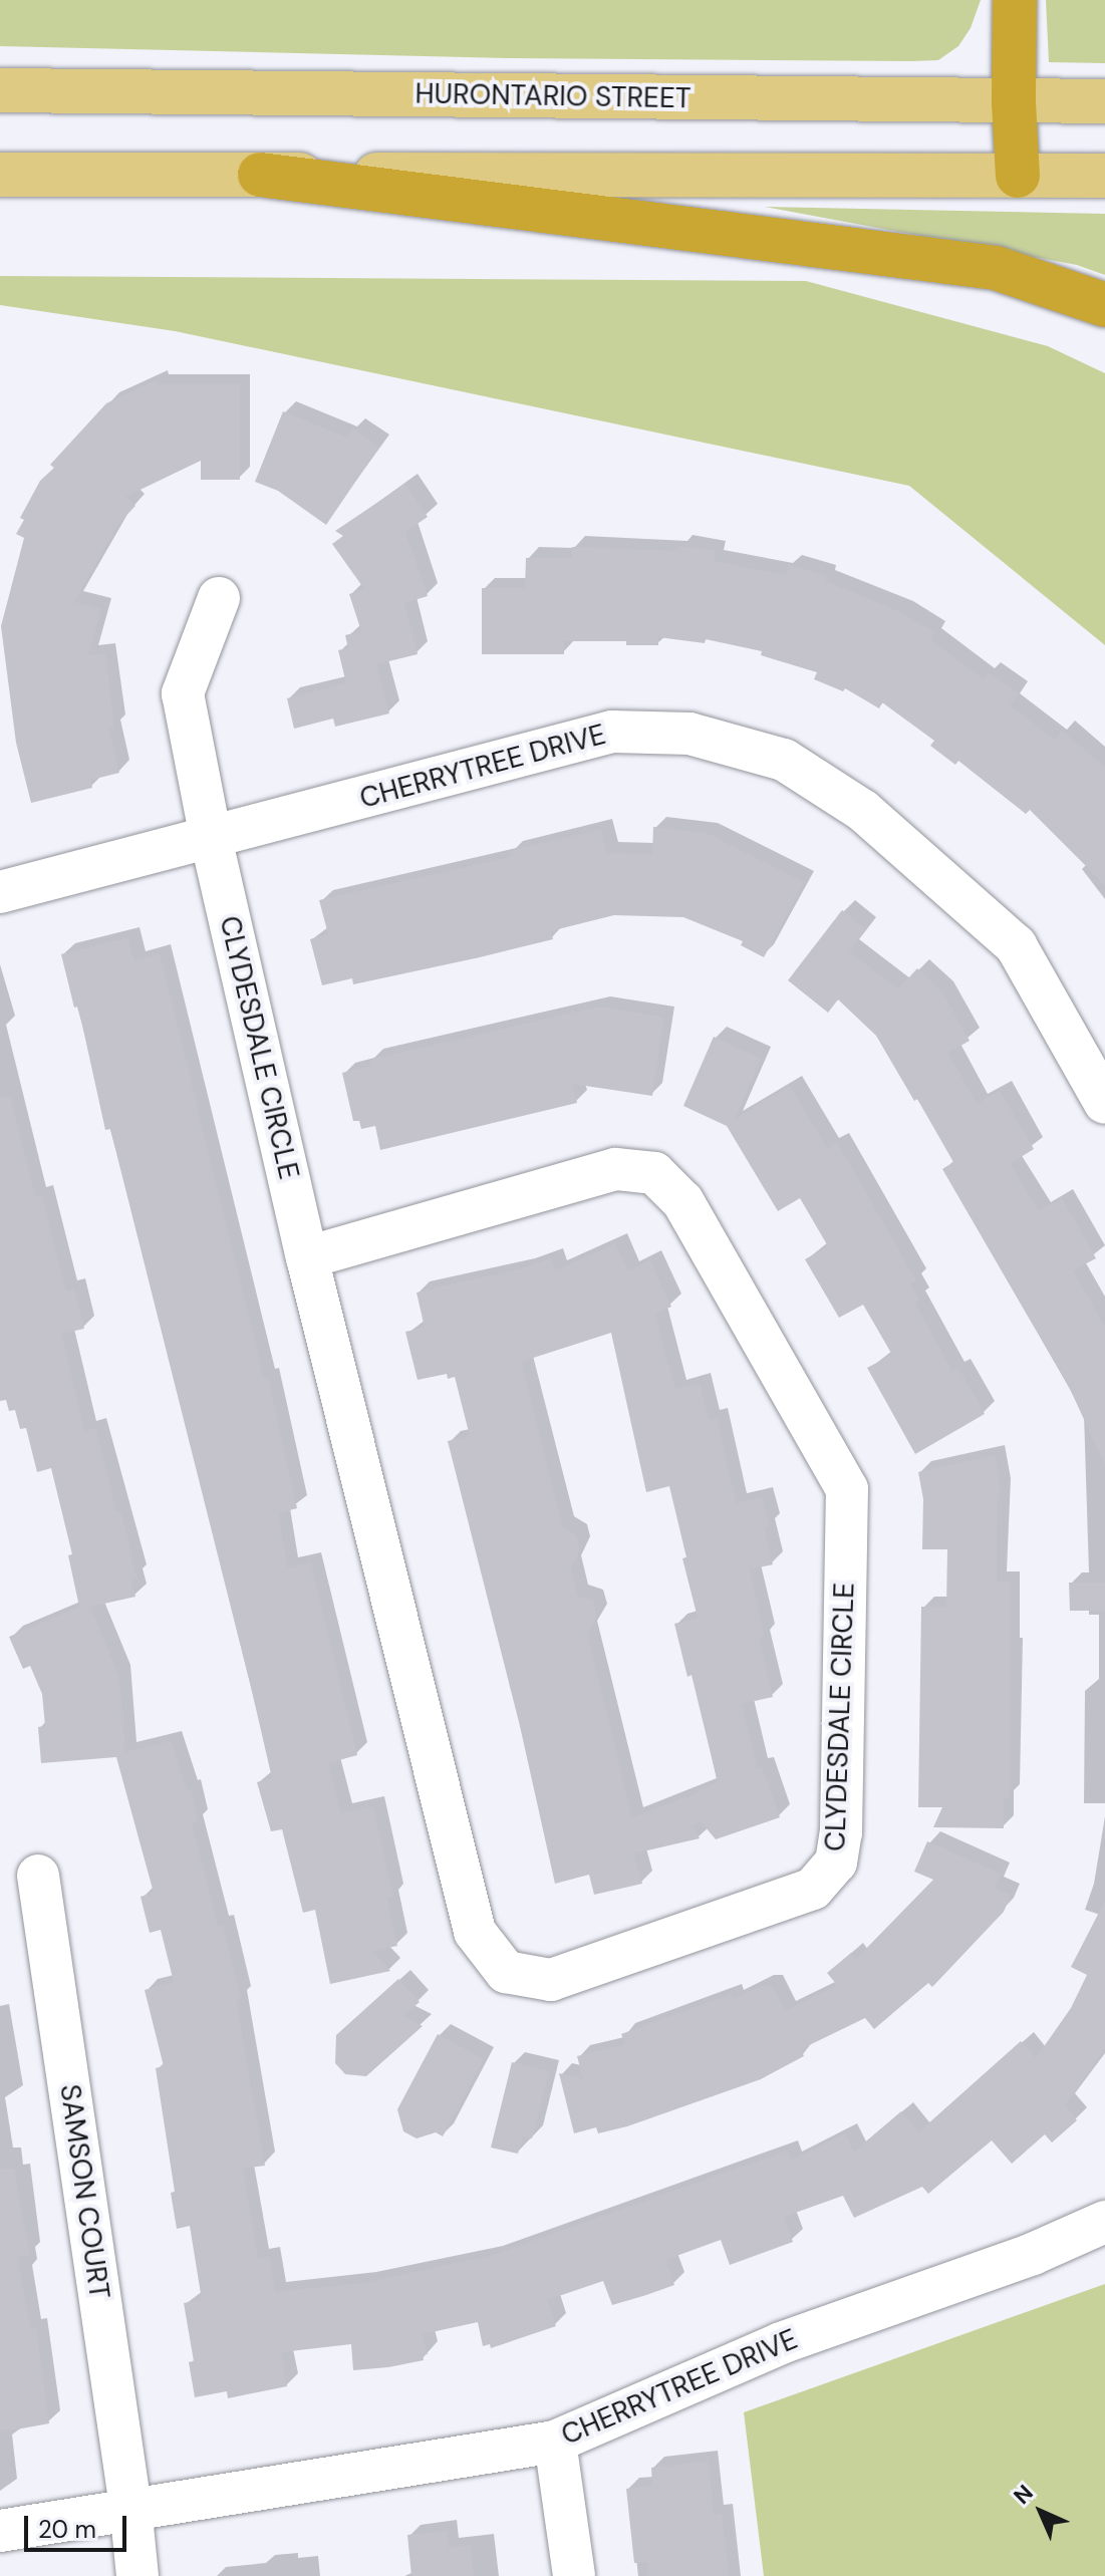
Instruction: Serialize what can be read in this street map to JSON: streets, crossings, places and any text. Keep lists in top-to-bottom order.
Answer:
{
  "streets": {
    "main road": ["HURONTARIO STREET"],
    "street": ["CHERRYTREE DRIVE", "CLYDESDALE CIRCLE", "SAMSON COURT"]
  },
  "crossings": [
    ["CHERRYTREE DRIVE", "CLYDESDALE CIRCLE"],
    ["CHERRYTREE DRIVE", "SAMSON COURT"]
  ],
  "scale_bar": "20 m",
  "north": "top left"
}
